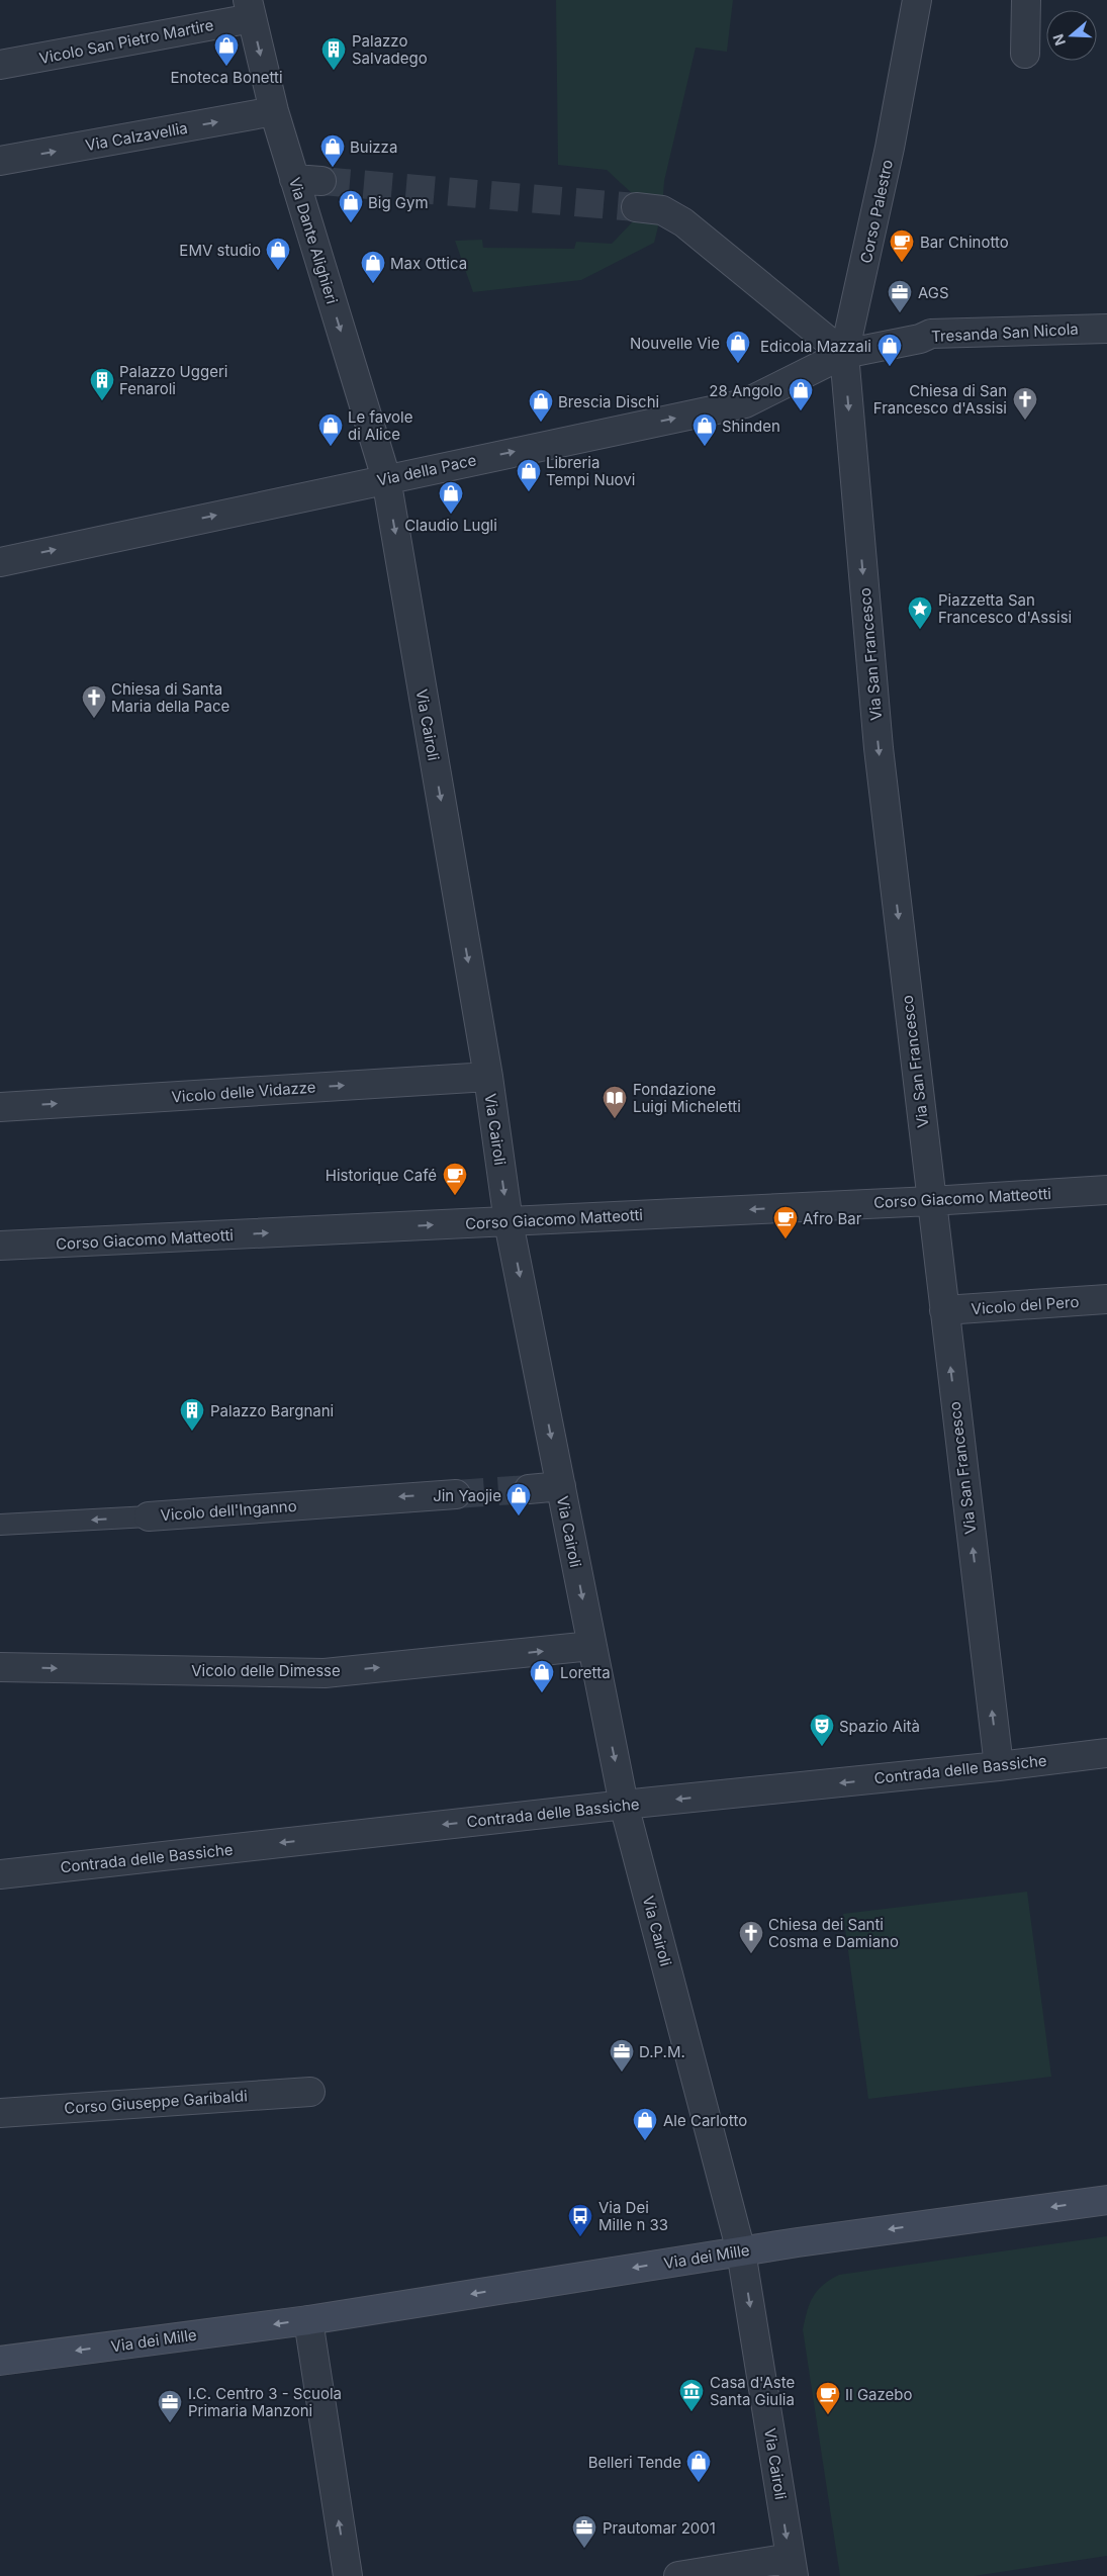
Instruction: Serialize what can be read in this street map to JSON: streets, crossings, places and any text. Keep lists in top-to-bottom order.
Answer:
{
  "streets": {
    "main road": ["Via dei Mille"],
    "street": [
      "Vicolo San Pietro Martire",
      "Via Calzavellia",
      "Corso Palestro",
      "Via Dante Alighieri",
      "Tresanda San Nicola",
      "Via della Pace",
      "Via San Francesco",
      "Via Cairoli",
      "Vicolo delle Vidazze",
      "Corso Giacomo Matteotti",
      "Vicolo del Pero",
      "Vicolo dell'Inganno",
      "Vicolo delle Dimesse",
      "Contrada delle Bassiche",
      "Corso Giuseppe Garibaldi"
    ]
  },
  "crossings": [
    ["Vicolo San Pietro Martire", "Via Dante Alighieri"],
    ["Via Calzavellia", "Via Dante Alighieri"],
    ["Corso Palestro", "Tresanda San Nicola"],
    ["Corso Palestro", "Via della Pace"],
    ["Corso Palestro", "Via San Francesco"],
    ["Via Dante Alighieri", "Via della Pace"],
    ["Via Dante Alighieri", "Via Cairoli"],
    ["Tresanda San Nicola", "Via della Pace"],
    ["Tresanda San Nicola", "Via San Francesco"],
    ["Via della Pace", "Via San Francesco"],
    ["Via della Pace", "Via Cairoli"],
    ["Via San Francesco", "Corso Giacomo Matteotti"],
    ["Via San Francesco", "Vicolo del Pero"],
    ["Via San Francesco", "Contrada delle Bassiche"],
    ["Via Cairoli", "Vicolo delle Vidazze"],
    ["Via Cairoli", "Corso Giacomo Matteotti"],
    ["Via Cairoli", "Vicolo delle Dimesse"],
    ["Via Cairoli", "Contrada delle Bassiche"],
    ["Via Cairoli", "Via dei Mille"]
  ],
  "one_way": [
    "Via Calzavellia",
    "Via Dante Alighieri",
    "Via della Pace",
    "Via Cairoli",
    "Vicolo delle Vidazze",
    "Vicolo dell'Inganno",
    "Vicolo delle Dimesse",
    "Contrada delle Bassiche",
    "Via dei Mille"
  ],
  "places": {
    "shop": [
      "Enoteca Bonetti",
      "Buizza",
      "Big Gym",
      "EMV studio",
      "Max Ottica",
      "Nouvelle Vie",
      "Edicola Mazzali",
      "28 Angolo",
      "Brescia Dischi",
      "Le favole di Alice",
      "Shinden",
      "Libreria Tempi Nuovi",
      "Claudio Lugli",
      "Jin Yaojie",
      "Loretta",
      "Ale Carlotto",
      "Belleri Tende"
    ],
    "building": ["Palazzo Salvadego", "Palazzo Uggeri Fenaroli", "Palazzo Bargnani"],
    "cafe": [
      "Bar Chinotto",
      "Historique Café",
      "Afro Bar",
      "Il Gazebo"
    ],
    "office": [
      "AGS",
      "D.P.M.",
      "I.C. Centro 3 - Scuola Primaria Manzoni",
      "Prautomar 2001"
    ],
    "church": ["Chiesa di San Francesco d'Assisi", "Chiesa di Santa Maria della Pace", "Chiesa dei Santi Cosma e Damiano"],
    "place": ["Piazzetta San Francesco d'Assisi"],
    "library": ["Fondazione Luigi Micheletti"],
    "theatre": ["Spazio Aità"],
    "bus stop": ["Via Dei Mille n 33"],
    "museum": ["Casa d'Aste Santa Giulia"]
  },
  "north": "left"
}
